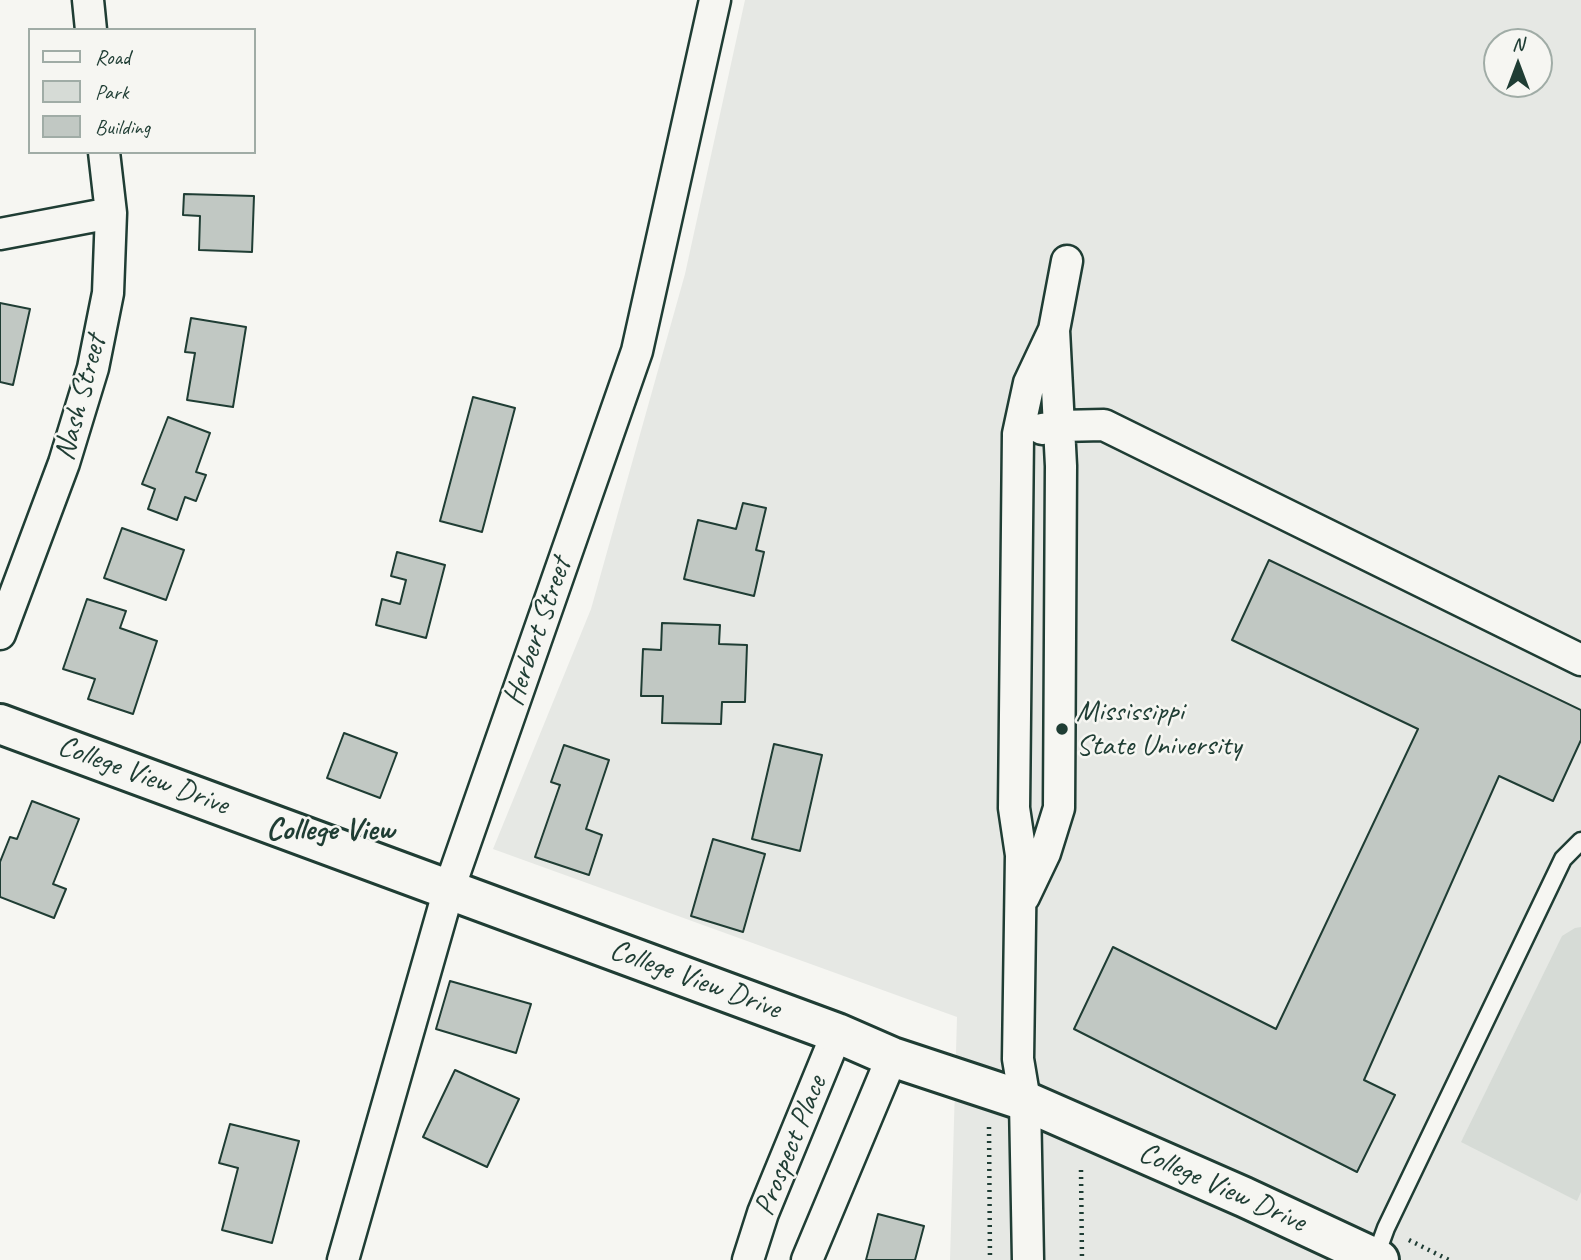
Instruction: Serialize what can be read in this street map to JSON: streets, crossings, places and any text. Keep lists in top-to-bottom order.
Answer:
{
  "streets": {
    "street": [
      "Nash Street",
      "Herbert Street",
      "College View Drive",
      "Prospect Place"
    ]
  },
  "crossings": [
    ["Herbert Street", "College View Drive"],
    ["College View Drive", "Prospect Place"]
  ],
  "districts": ["College View"],
  "places": ["Mississippi State University"],
  "legend": ["Road", "Park", "Building"],
  "north": "top"
}
